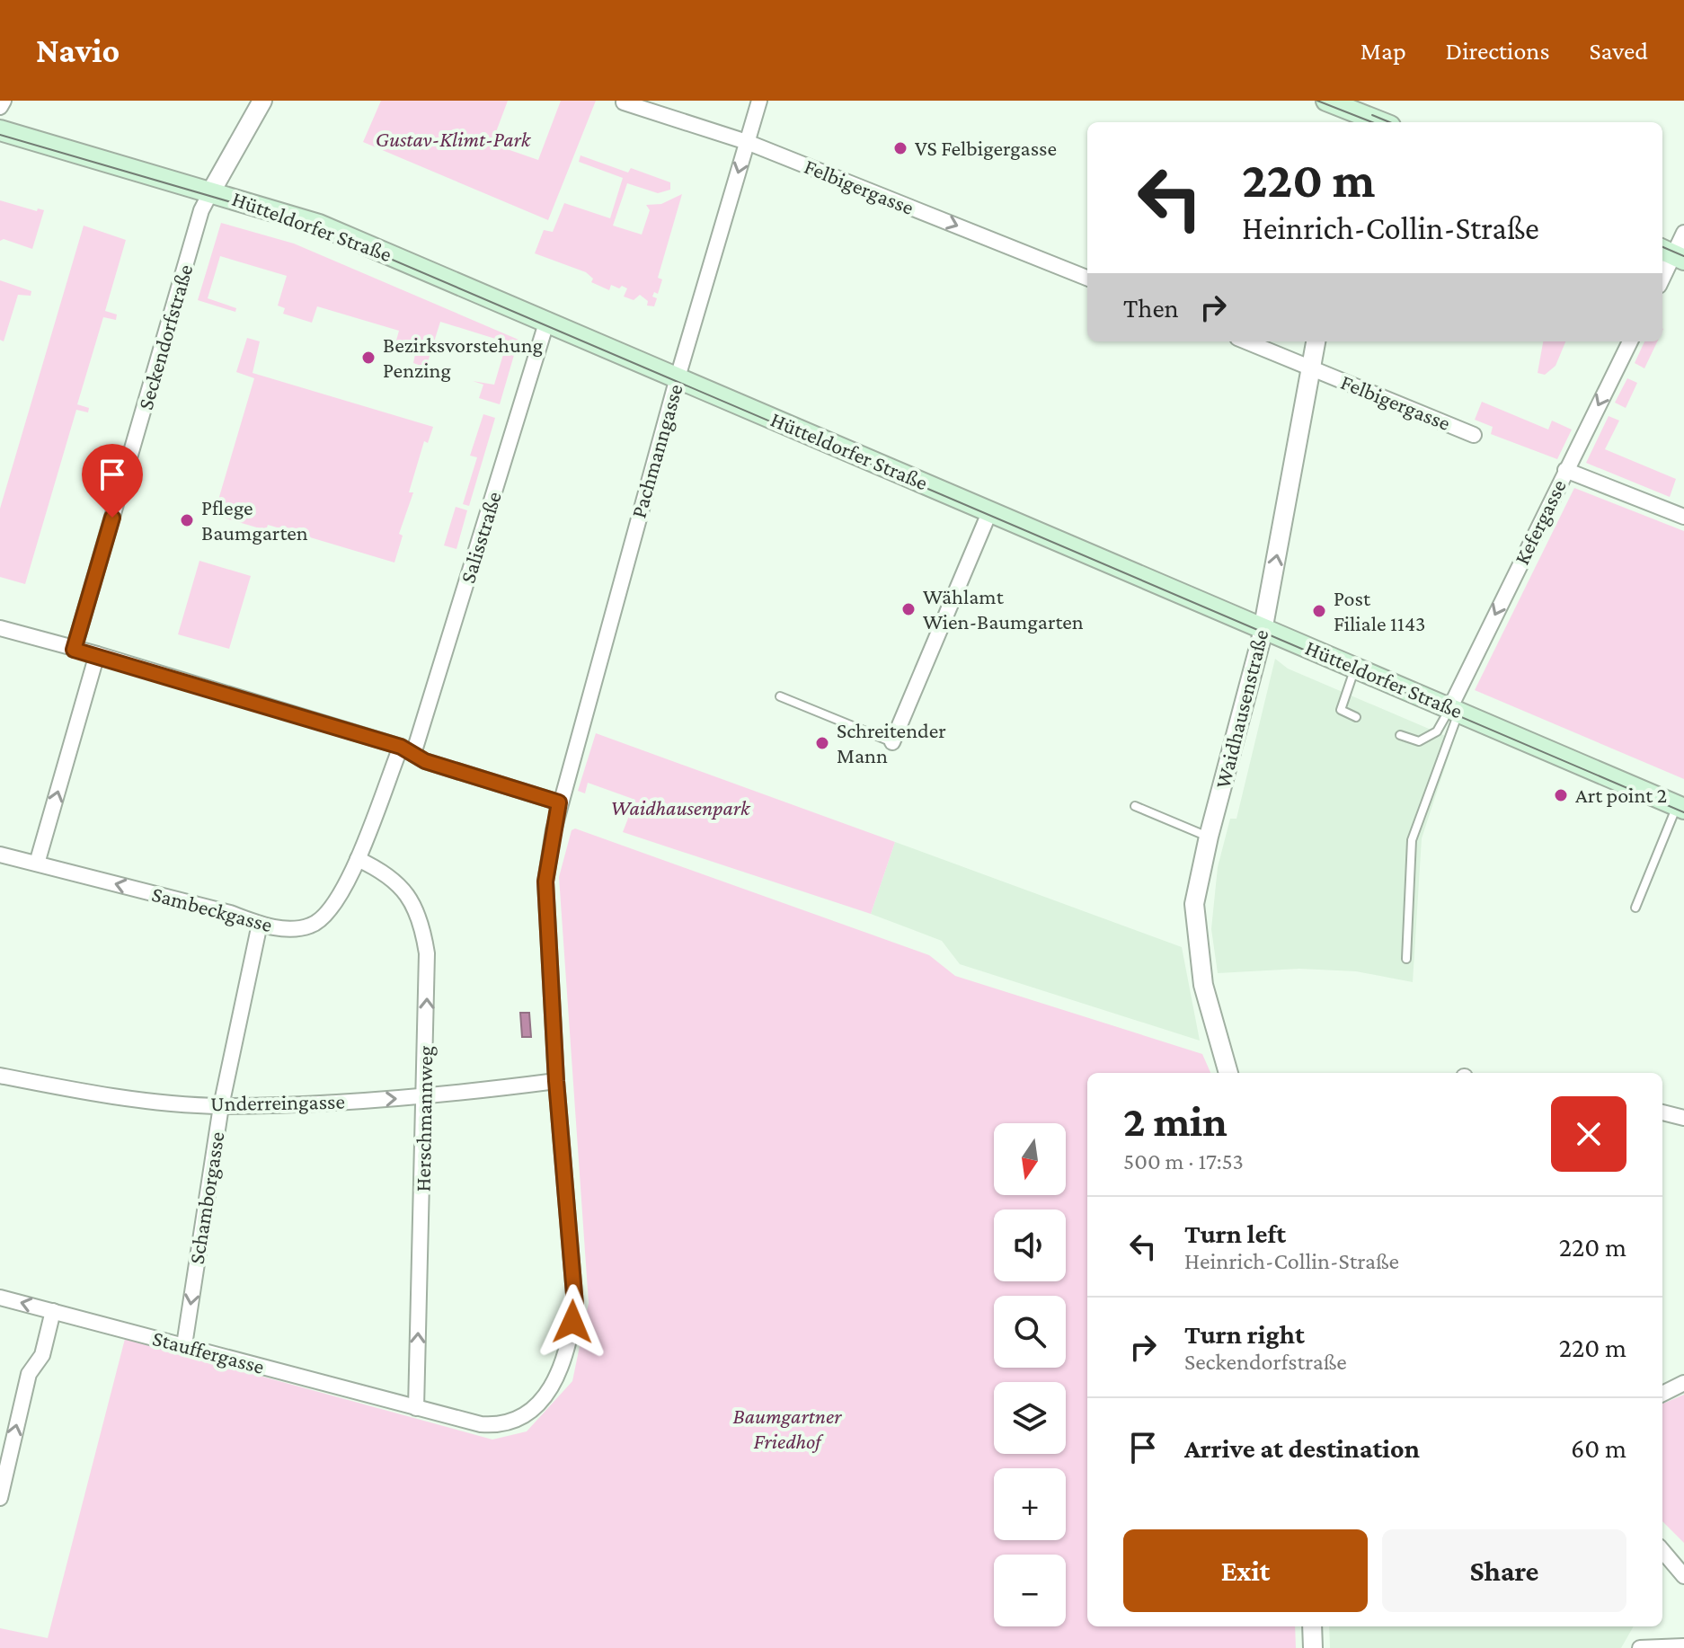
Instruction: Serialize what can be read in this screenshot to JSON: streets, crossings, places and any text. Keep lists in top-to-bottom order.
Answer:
{
  "streets": {
    "main road": ["Hütteldorfer Straße"],
    "street": [
      "Felbigergasse",
      "Seckendorfstraße",
      "Pachmanngasse",
      "Kefergasse",
      "Salisstraße",
      "Waidhausenstraße",
      "Sambeckgasse",
      "Underreingasse",
      "Herschmannweg",
      "Schamborgasse",
      "Stauffergasse"
    ]
  },
  "crossings": [
    ["Felbigergasse", "Pachmanngasse"],
    ["Felbigergasse", "Waidhausenstraße"],
    ["Hütteldorfer Straße", "Seckendorfstraße"],
    ["Hütteldorfer Straße", "Pachmanngasse"],
    ["Hütteldorfer Straße", "Kefergasse"],
    ["Hütteldorfer Straße", "Salisstraße"],
    ["Hütteldorfer Straße", "Waidhausenstraße"],
    ["Pachmanngasse", "Underreingasse"],
    ["Pachmanngasse", "Stauffergasse"],
    ["Salisstraße", "Sambeckgasse"],
    ["Sambeckgasse", "Herschmannweg"],
    ["Sambeckgasse", "Schamborgasse"],
    ["Underreingasse", "Herschmannweg"],
    ["Underreingasse", "Schamborgasse"],
    ["Underreingasse", "Stauffergasse"],
    ["Herschmannweg", "Stauffergasse"],
    ["Schamborgasse", "Stauffergasse"]
  ],
  "one_way": [
    "Felbigergasse",
    "Kefergasse",
    "Waidhausenstraße",
    "Sambeckgasse",
    "Underreingasse",
    "Herschmannweg",
    "Schamborgasse"
  ],
  "parks": ["Gustav-Klimt-Park", "Waidhausenpark", "Baumgartner Friedhof"],
  "places": [
    "VS Felbigergasse",
    "Bezirksvorstehung Penzing",
    "Pflege Baumgarten",
    "Wählamt Wien-Baumgarten",
    "Post Filiale 1143",
    "Schreitender Mann",
    "Art point 2"
  ],
  "north": "bottom",
  "page": {
    "header": "Navio",
    "nav": ["Map", "Directions", "Saved"],
    "turn": ["220 m", "Heinrich-Collin-Straße"],
    "then": "Then",
    "heading": ["2 min", "500 m · 17:53"],
    "map_buttons": ["+", "−"],
    "list": [
      {
        "name": "Turn left",
        "note": "Heinrich-Collin-Straße",
        "value": "220 m"
      },
      {
        "name": "Turn right",
        "note": "Seckendorfstraße",
        "value": "220 m"
      },
      {
        "name": "Arrive at destination",
        "value": "60 m"
      }
    ],
    "buttons": ["Exit", "Share"]
  }
}
